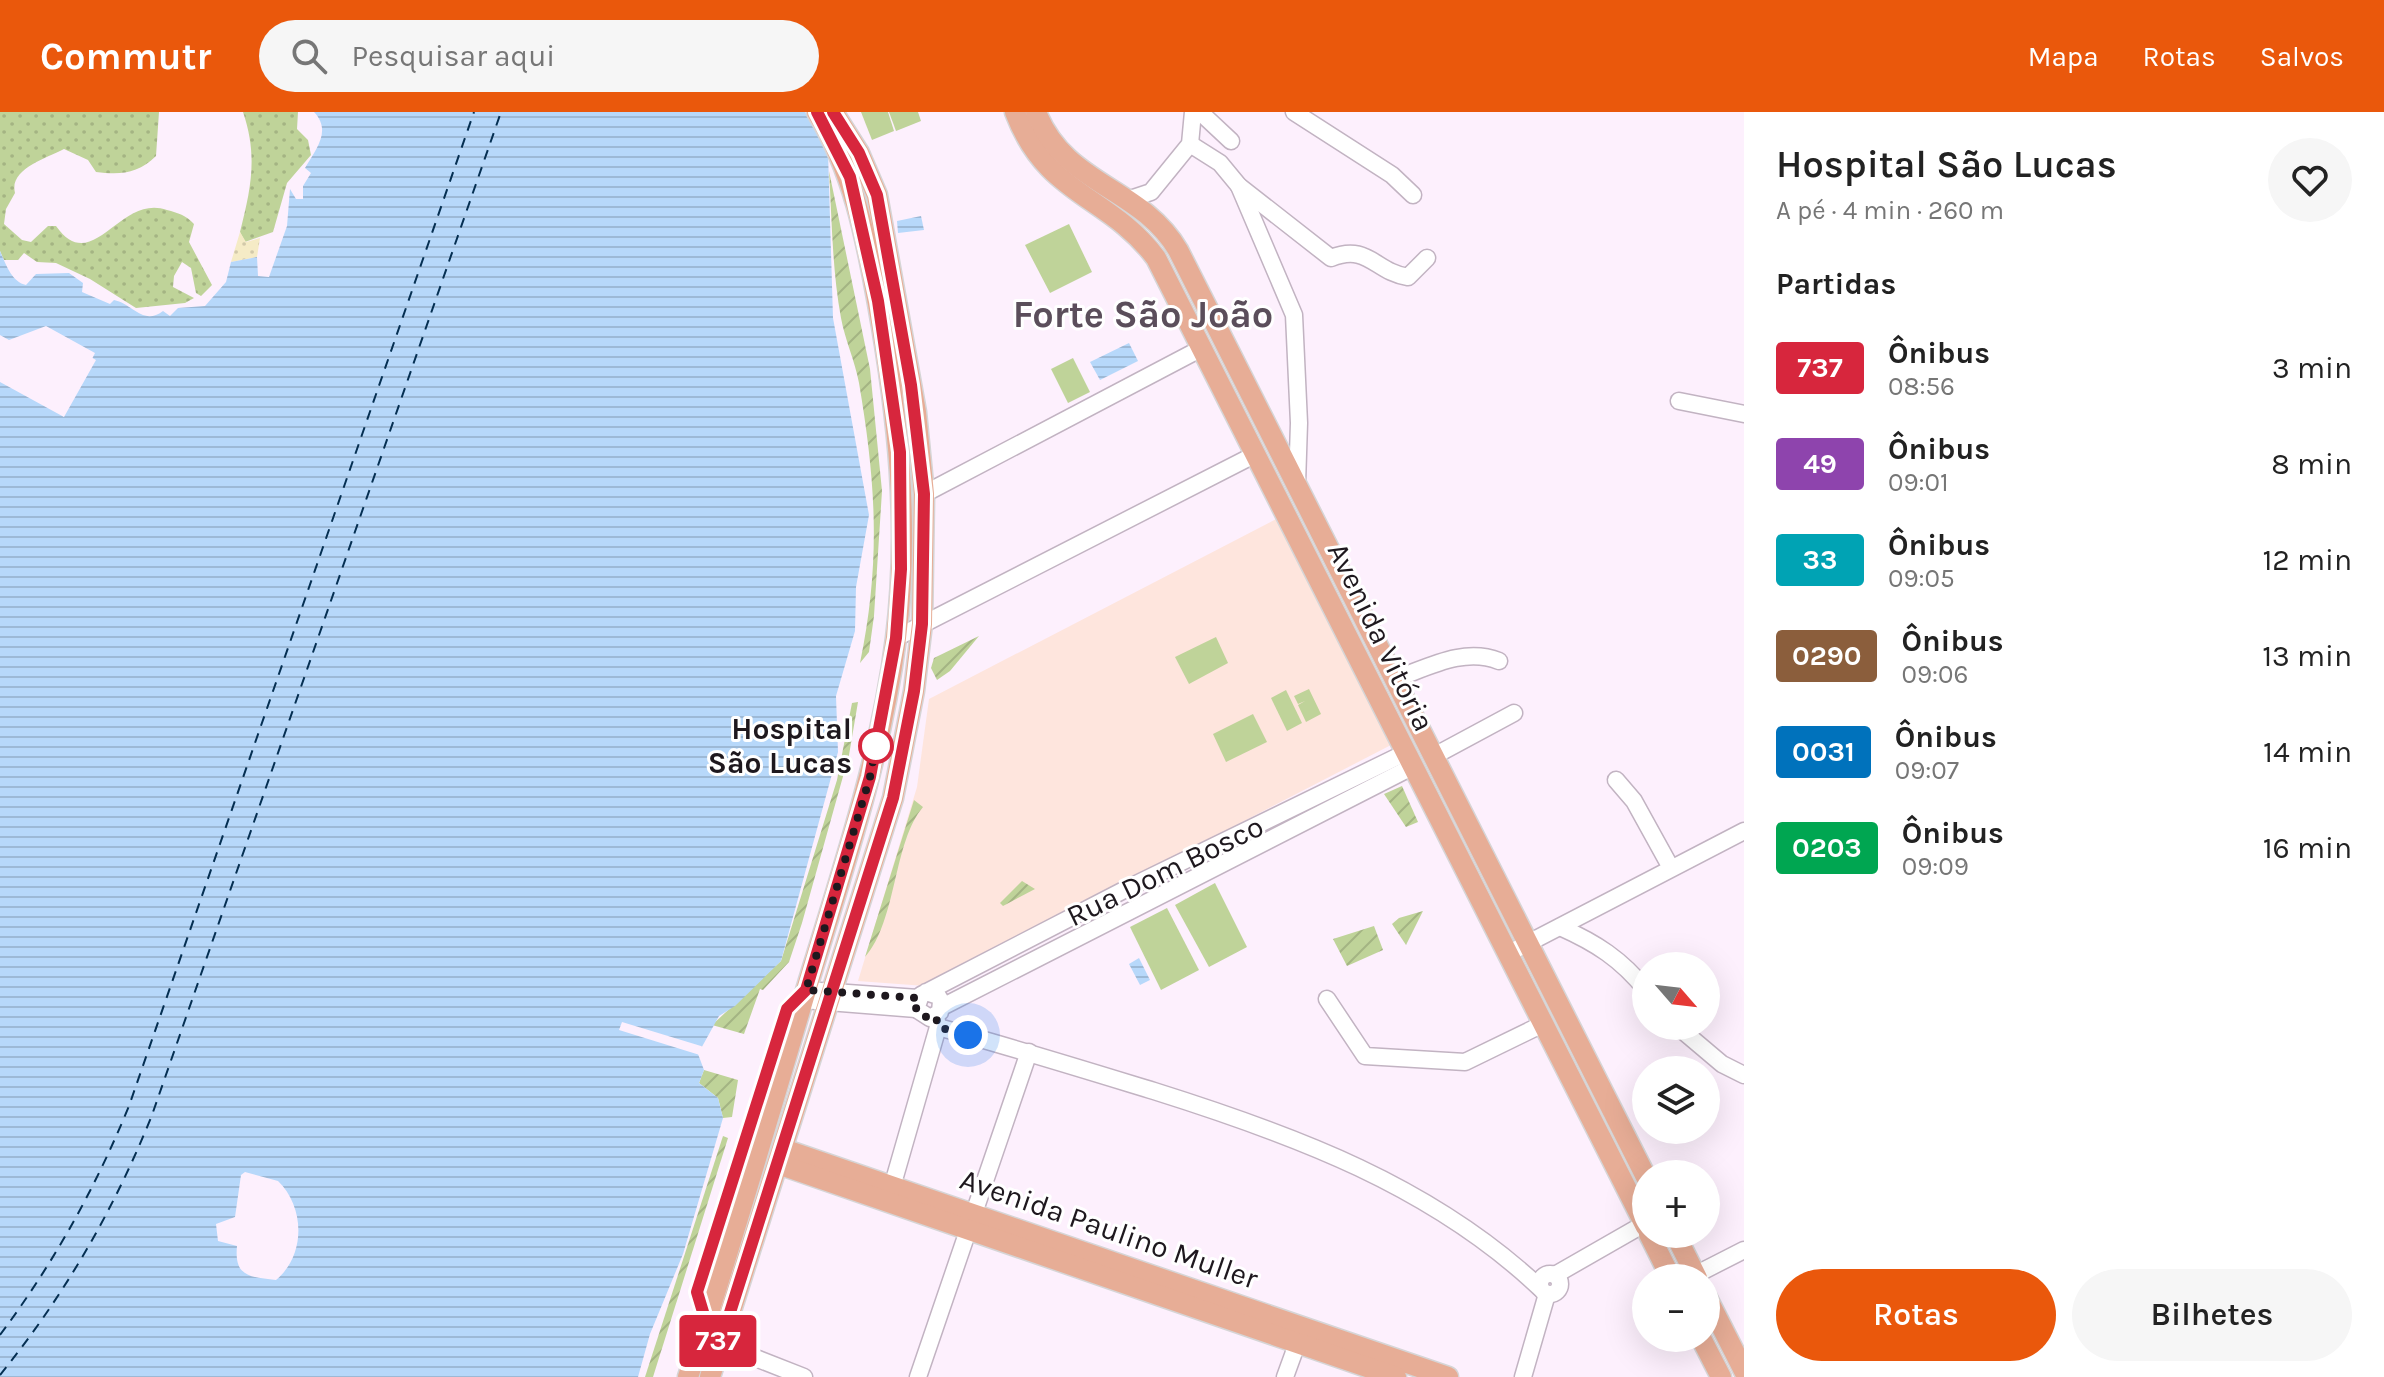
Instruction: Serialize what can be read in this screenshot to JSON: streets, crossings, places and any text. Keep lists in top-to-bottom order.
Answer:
{
  "streets": {
    "main road": ["Avenida Vitória", "Avenida Paulino Muller"],
    "street": ["Rua Dom Bosco"]
  },
  "crossings": [
    ["Avenida Vitória", "Rua Dom Bosco"]
  ],
  "districts": ["Forte São João"],
  "places": ["Hospital São Lucas"],
  "lines": ["bus line 737"],
  "north": "bottom right",
  "page": {
    "header": "Commutr",
    "search": "Pesquisar aqui",
    "nav": ["Mapa", "Rotas", "Salvos"],
    "on_map": "737",
    "heading": [
      ["Hospital São Lucas", "A pé · 4 min · 260 m"],
      "Partidas"
    ],
    "list": [
      {
        "mark": "737",
        "name": "Ônibus",
        "note": "08:56",
        "value": "3 min"
      },
      {
        "mark": "49",
        "name": "Ônibus",
        "note": "09:01",
        "value": "8 min"
      },
      {
        "mark": "33",
        "name": "Ônibus",
        "note": "09:05",
        "value": "12 min"
      },
      {
        "mark": "0290",
        "name": "Ônibus",
        "note": "09:06",
        "value": "13 min"
      },
      {
        "mark": "0031",
        "name": "Ônibus",
        "note": "09:07",
        "value": "14 min"
      },
      {
        "mark": "0203",
        "name": "Ônibus",
        "note": "09:09",
        "value": "16 min"
      }
    ],
    "map_buttons": ["+", "−"],
    "buttons": ["Rotas", "Bilhetes"]
  }
}
